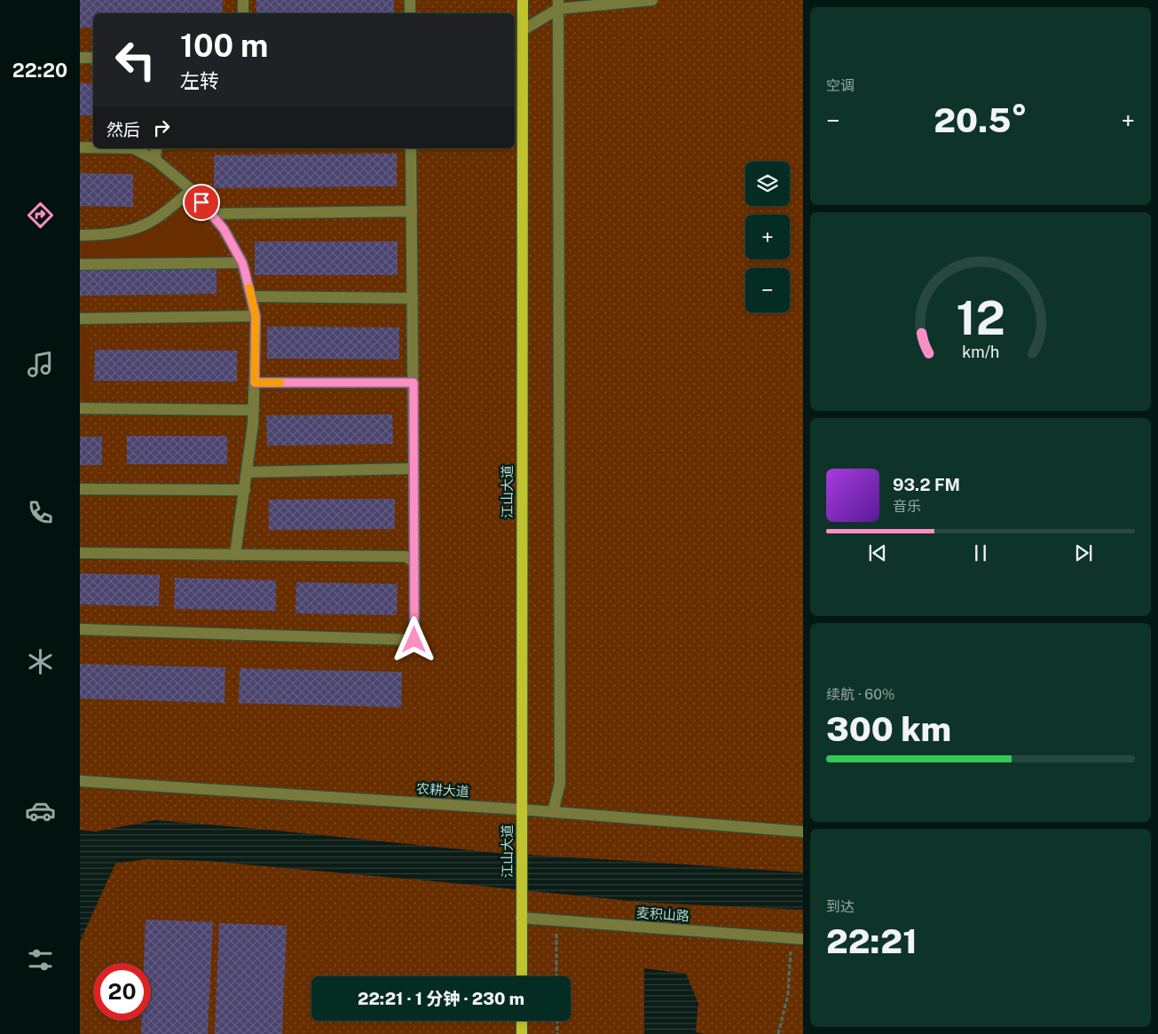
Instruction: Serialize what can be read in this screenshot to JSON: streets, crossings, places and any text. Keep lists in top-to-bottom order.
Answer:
{
  "streets": {
    "main road": ["江山大道"],
    "street": ["农耕大道", "麦积山路"]
  },
  "crossings": [
    ["江山大道", "农耕大道"],
    ["江山大道", "麦积山路"]
  ],
  "page": {
    "tabs": "22:20",
    "tile": [
      "空调",
      ["续航 · 60%", "300 km"],
      ["到达", "22:21"]
    ],
    "turn": ["100 m", "左转"],
    "heat": ["−", "20.5°", "+"],
    "then": "然后",
    "map_buttons": ["+", "−"],
    "song": ["93.2 FM", "音乐"],
    "limit": "20",
    "trip": "22:21 · 1 分钟 · 230 m",
    "gauge": ["12", "km/h"]
  }
}
